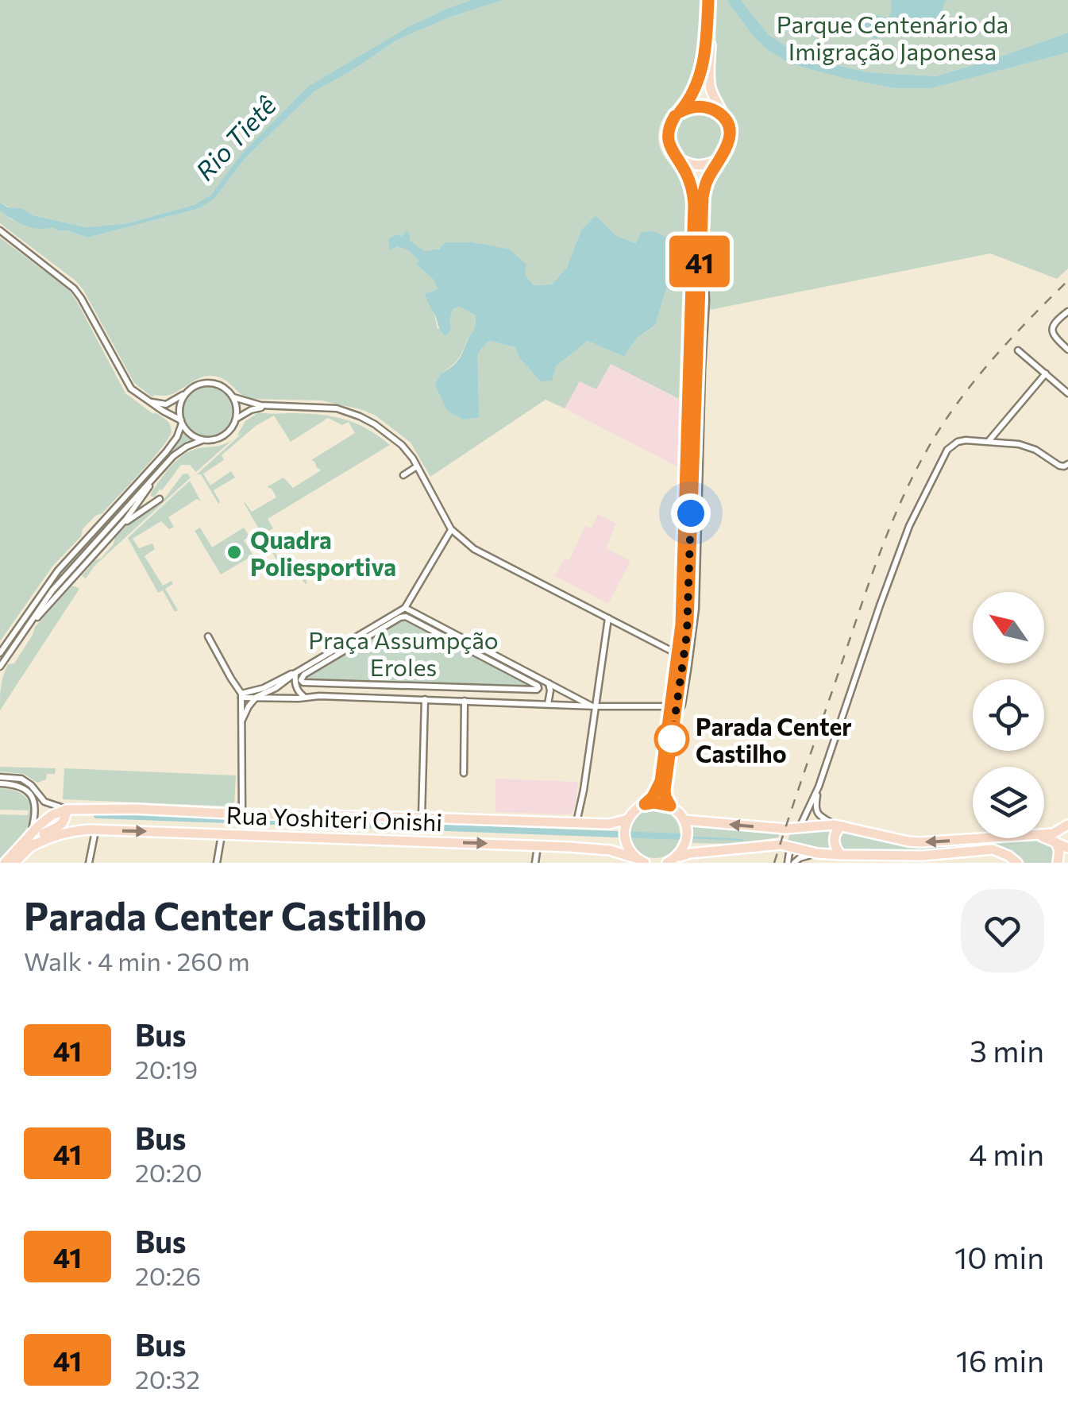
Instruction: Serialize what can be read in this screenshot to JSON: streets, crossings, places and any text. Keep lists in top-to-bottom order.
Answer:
{
  "streets": {
    "main road": ["Rua Yoshiteri Onishi"]
  },
  "water": ["Rio Tietê"],
  "parks": ["Parque Centenário da Imigração Japonesa", "Praça Assumpção Eroles"],
  "places": ["Quadra Poliesportiva", "Parada Center Castilho"],
  "lines": ["bus line 41"],
  "north": "top left",
  "page": {
    "on_map": "41",
    "heading": ["Parada Center Castilho", "Walk · 4 min · 260 m"],
    "list": [
      {
        "mark": "41",
        "name": "Bus",
        "note": "20:19",
        "value": "3 min"
      },
      {
        "mark": "41",
        "name": "Bus",
        "note": "20:20",
        "value": "4 min"
      },
      {
        "mark": "41",
        "name": "Bus",
        "note": "20:26",
        "value": "10 min"
      },
      {
        "mark": "41",
        "name": "Bus",
        "note": "20:32",
        "value": "16 min"
      }
    ]
  }
}
